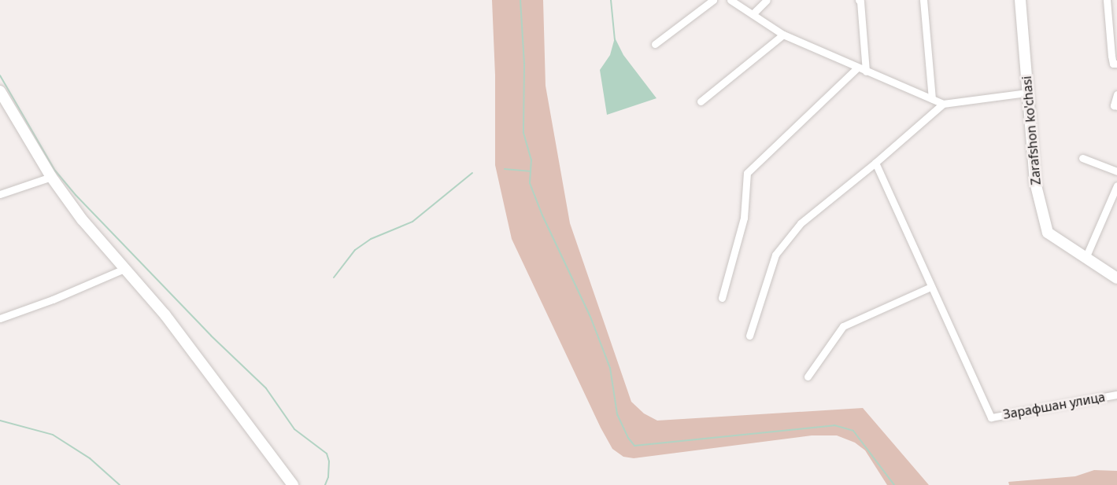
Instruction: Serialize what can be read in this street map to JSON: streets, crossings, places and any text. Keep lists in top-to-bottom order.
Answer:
{
  "streets": {
    "main road": ["Zarafshon ko'chasi"],
    "street": ["Зарафшан улица"]
  }
}
